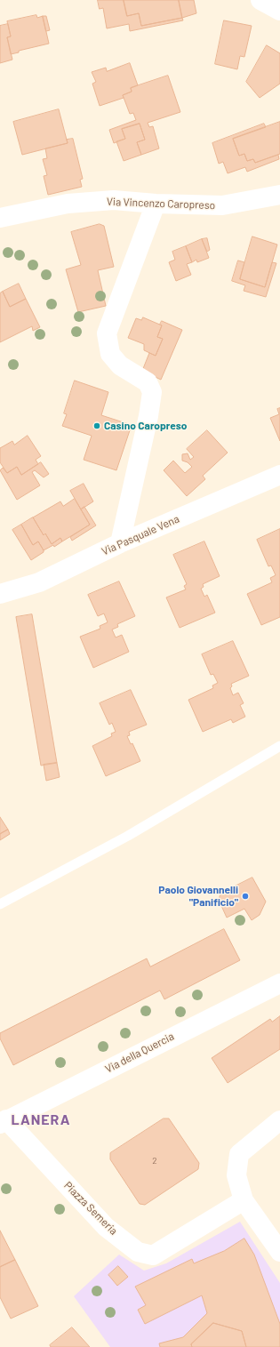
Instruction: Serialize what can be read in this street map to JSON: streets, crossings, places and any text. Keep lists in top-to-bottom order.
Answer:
{
  "streets": {
    "street": [
      "Via Vincenzo Caropreso",
      "Via Pasquale Vena",
      "Via della Quercia",
      "Piazza Semeria"
    ]
  },
  "crossings": [
    ["Via della Quercia", "Piazza Semeria"]
  ],
  "districts": ["LANERA"],
  "places": ["Casino Caropreso", "Paolo Giovannelli \"Panificio\""],
  "house_numbers": ["2"]
}
